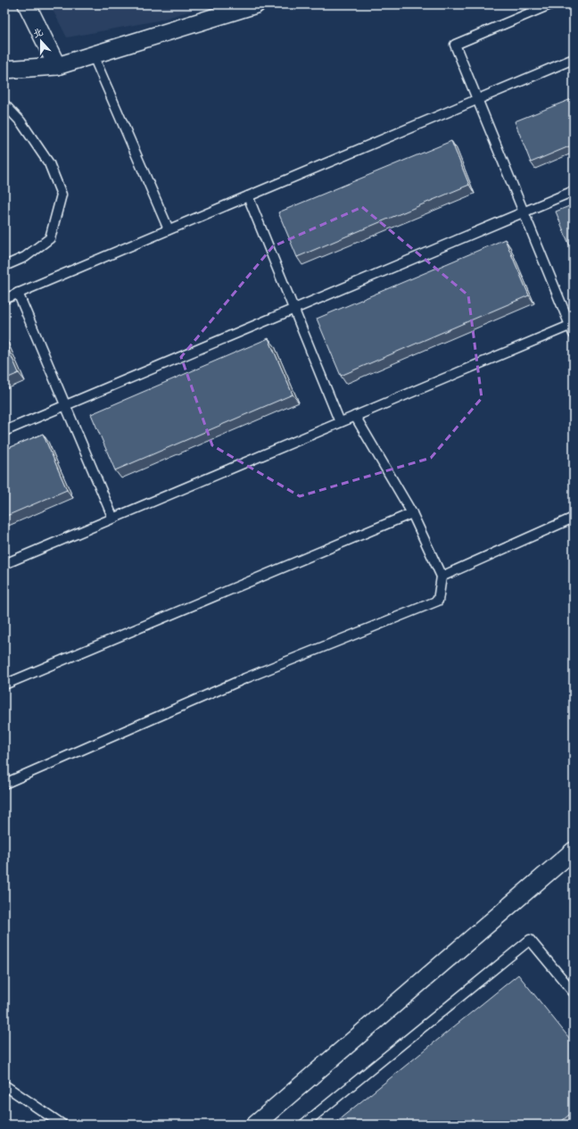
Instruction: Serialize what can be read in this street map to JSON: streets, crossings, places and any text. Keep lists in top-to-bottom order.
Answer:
{
  "north": "top"
}
